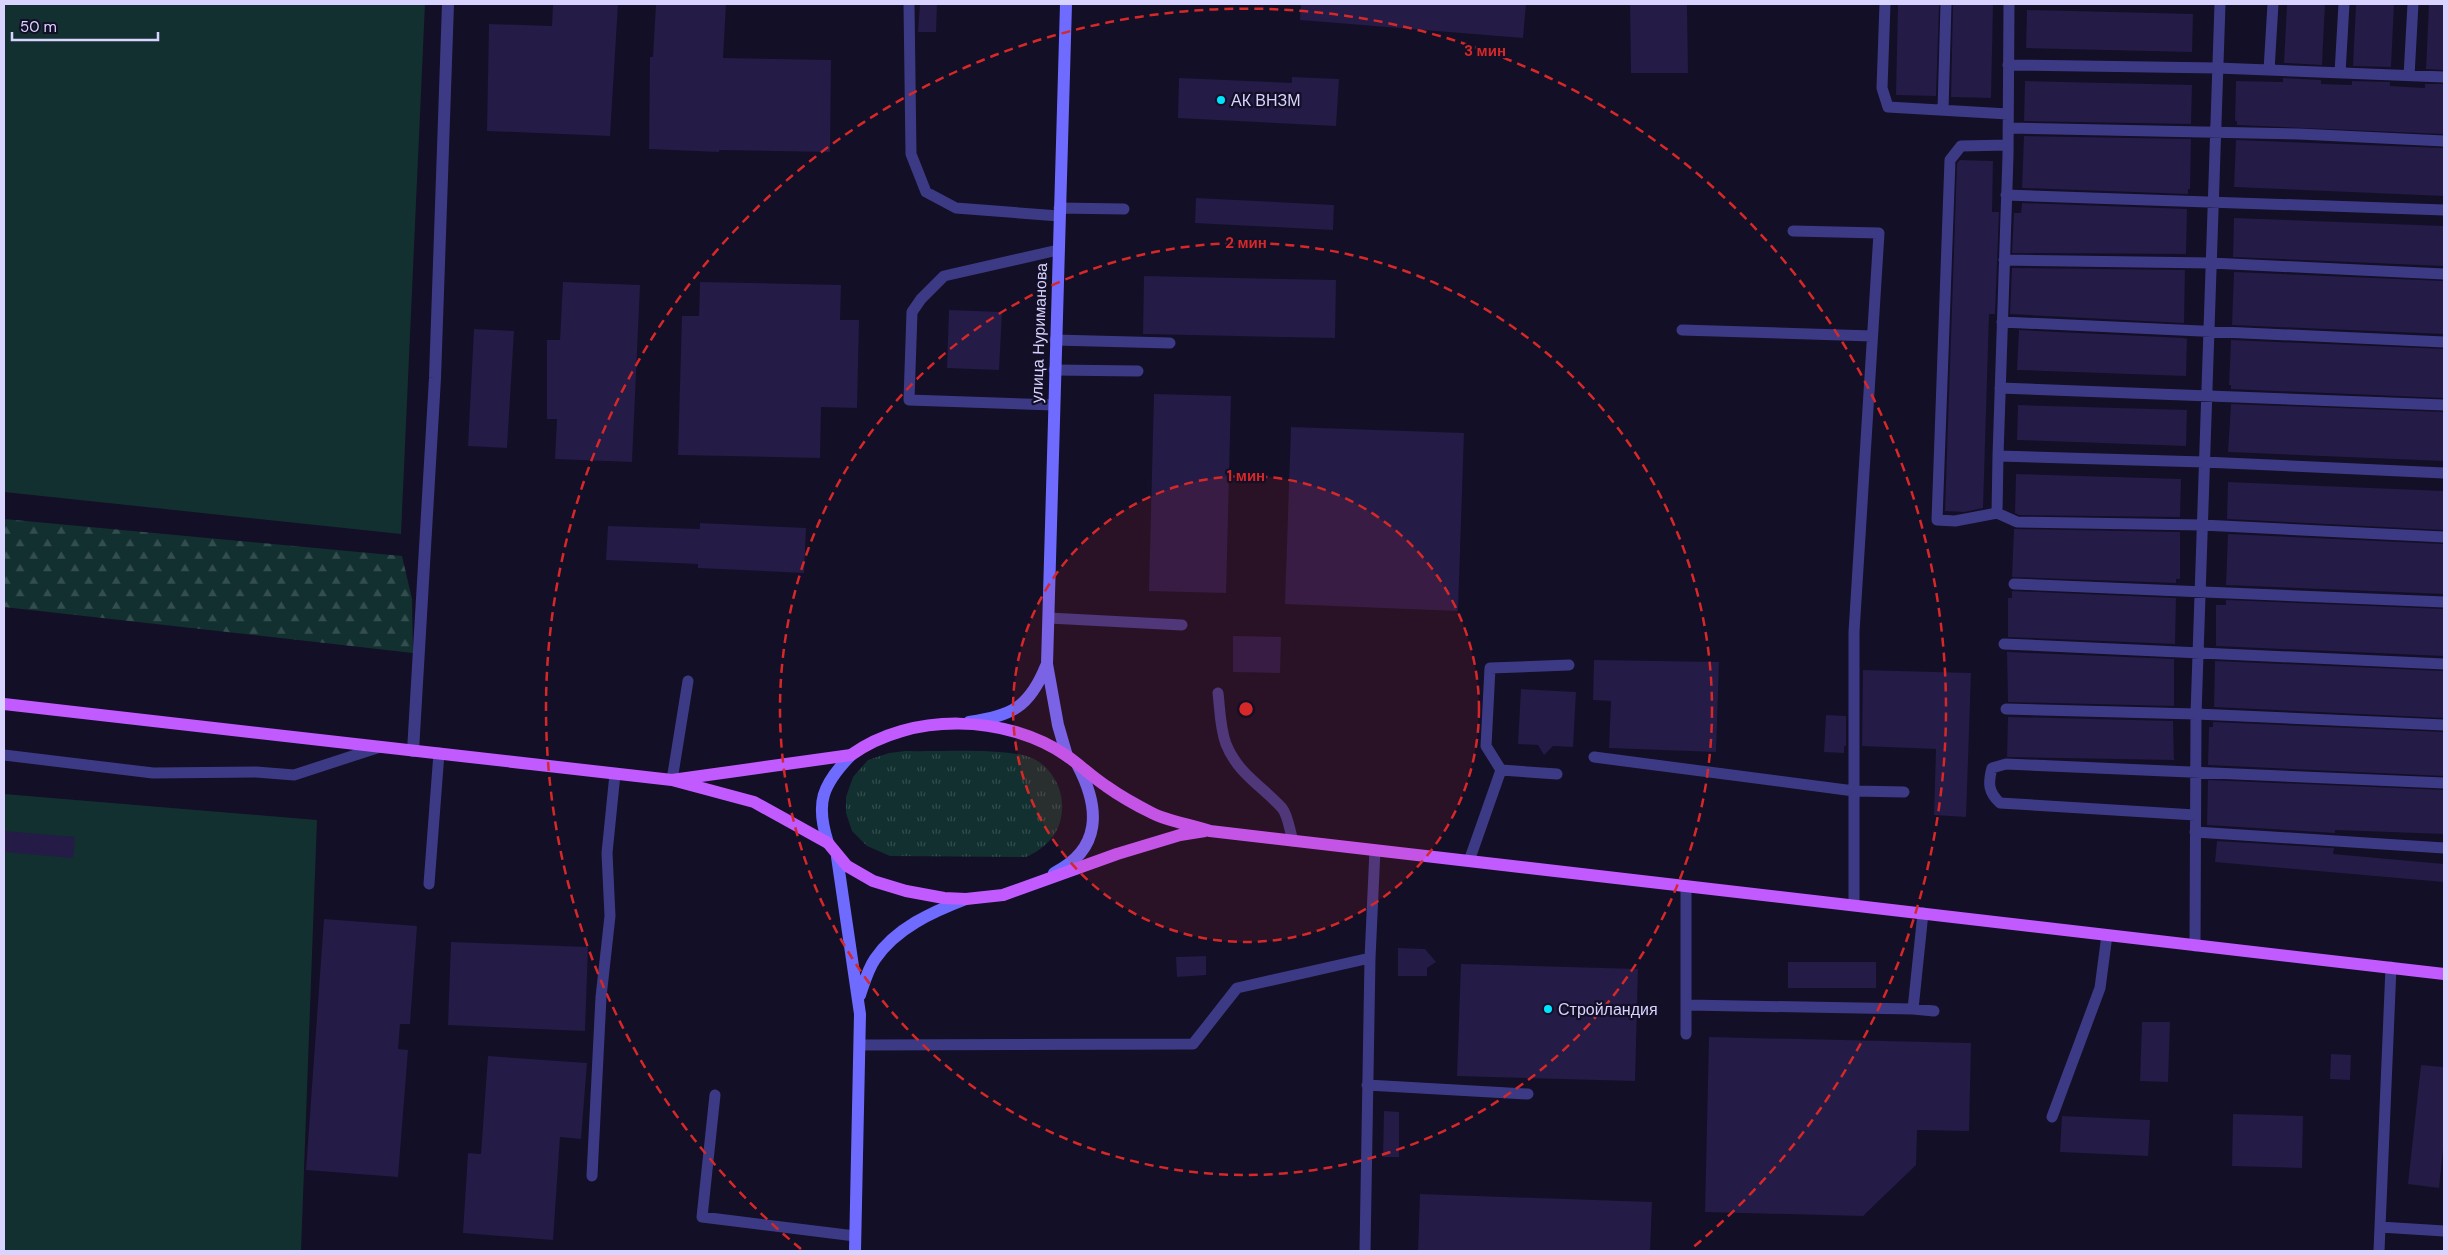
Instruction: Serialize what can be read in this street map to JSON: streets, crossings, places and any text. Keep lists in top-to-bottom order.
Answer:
{
  "streets": {
    "main road": ["улица Нуриманова"]
  },
  "places": ["АК ВНЗМ", "Стройландия"],
  "scale_bar": "50 m",
  "rings": ["3 мин", "2 мин", "1 мин"]
}
